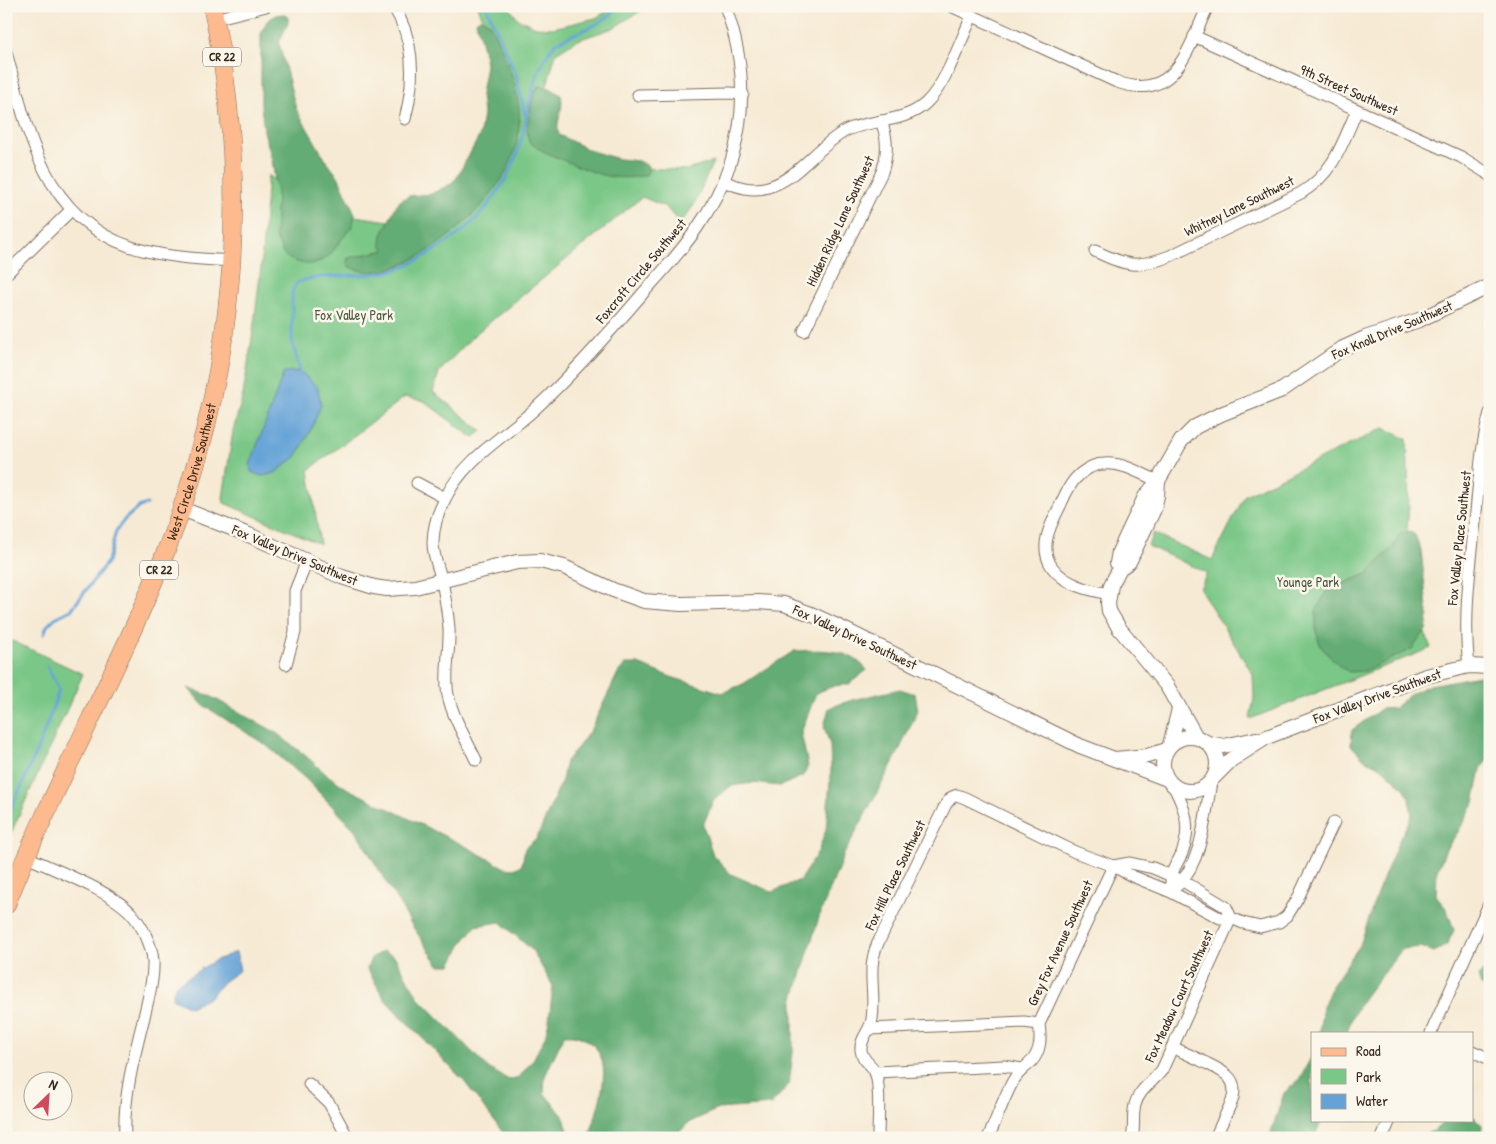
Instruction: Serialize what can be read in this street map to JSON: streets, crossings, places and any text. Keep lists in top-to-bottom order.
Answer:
{
  "streets": {
    "main road": ["CR 22", "West Circle Drive Southwest"],
    "street": [
      "9th Street Southwest",
      "Whitney Lane Southwest",
      "Hidden Ridge Lane Southwest",
      "Foxcroft Circle Southwest",
      "Fox Knoll Drive Southwest",
      "Fox Valley Place Southwest",
      "Fox Valley Drive Southwest",
      "Fox Hill Place Southwest",
      "Grey Fox Avenue Southwest",
      "Fox Meadow Court Southwest"
    ]
  },
  "crossings": [
    ["9th Street Southwest", "Whitney Lane Southwest"],
    ["Foxcroft Circle Southwest", "Fox Valley Drive Southwest"],
    ["West Circle Drive Southwest", "Fox Valley Drive Southwest"],
    ["Fox Valley Place Southwest", "Fox Valley Drive Southwest"],
    ["Fox Hill Place Southwest", "Grey Fox Avenue Southwest"],
    ["Fox Hill Place Southwest", "Fox Meadow Court Southwest"]
  ],
  "parks": ["Fox Valley Park", "Younge Park"],
  "legend": ["Road", "Park", "Water"],
  "north": "top right"
}
